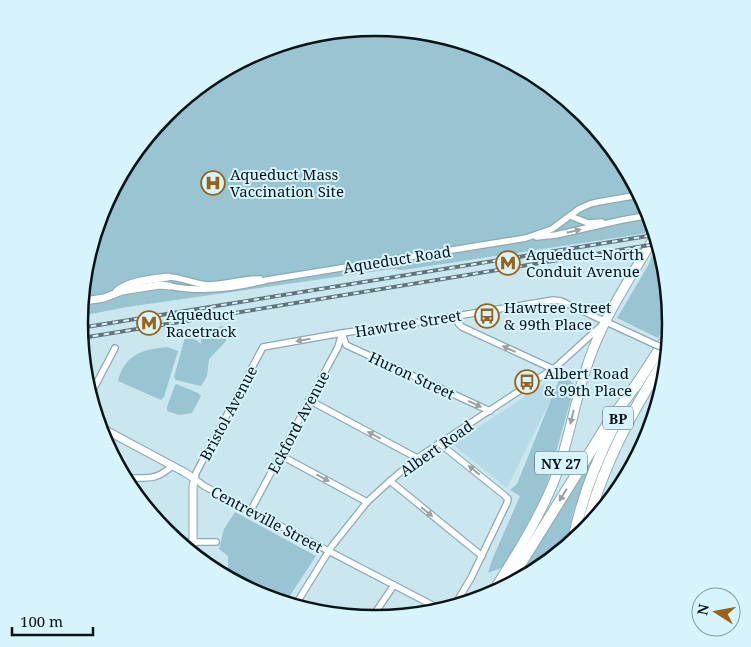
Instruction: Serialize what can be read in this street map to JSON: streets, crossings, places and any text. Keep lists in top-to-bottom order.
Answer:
{
  "streets": {
    "highway": ["BP", "NY 27"],
    "street": [
      "Aqueduct Road",
      "Hawtree Street",
      "Huron Street",
      "Bristol Avenue",
      "Eckford Avenue",
      "Albert Road",
      "Centreville Street"
    ]
  },
  "crossings": [
    ["Hawtree Street", "Huron Street"],
    ["Hawtree Street", "Bristol Avenue"],
    ["Hawtree Street", "Eckford Avenue"],
    ["Hawtree Street", "Albert Road"],
    ["Hawtree Street", "NY 27"],
    ["Huron Street", "Eckford Avenue"],
    ["Huron Street", "Albert Road"],
    ["Bristol Avenue", "Centreville Street"],
    ["Eckford Avenue", "Centreville Street"],
    ["Albert Road", "NY 27"],
    ["Albert Road", "Centreville Street"]
  ],
  "one_way": ["Huron Street"],
  "places": {
    "hospital": ["Aqueduct Mass Vaccination Site"],
    "metro station": ["Aqueduct–North Conduit Avenue", "Aqueduct Racetrack"],
    "bus stop": ["Hawtree Street & 99th Place", "Albert Road & 99th Place"]
  },
  "scale_bar": "100 m",
  "north": "left"
}
